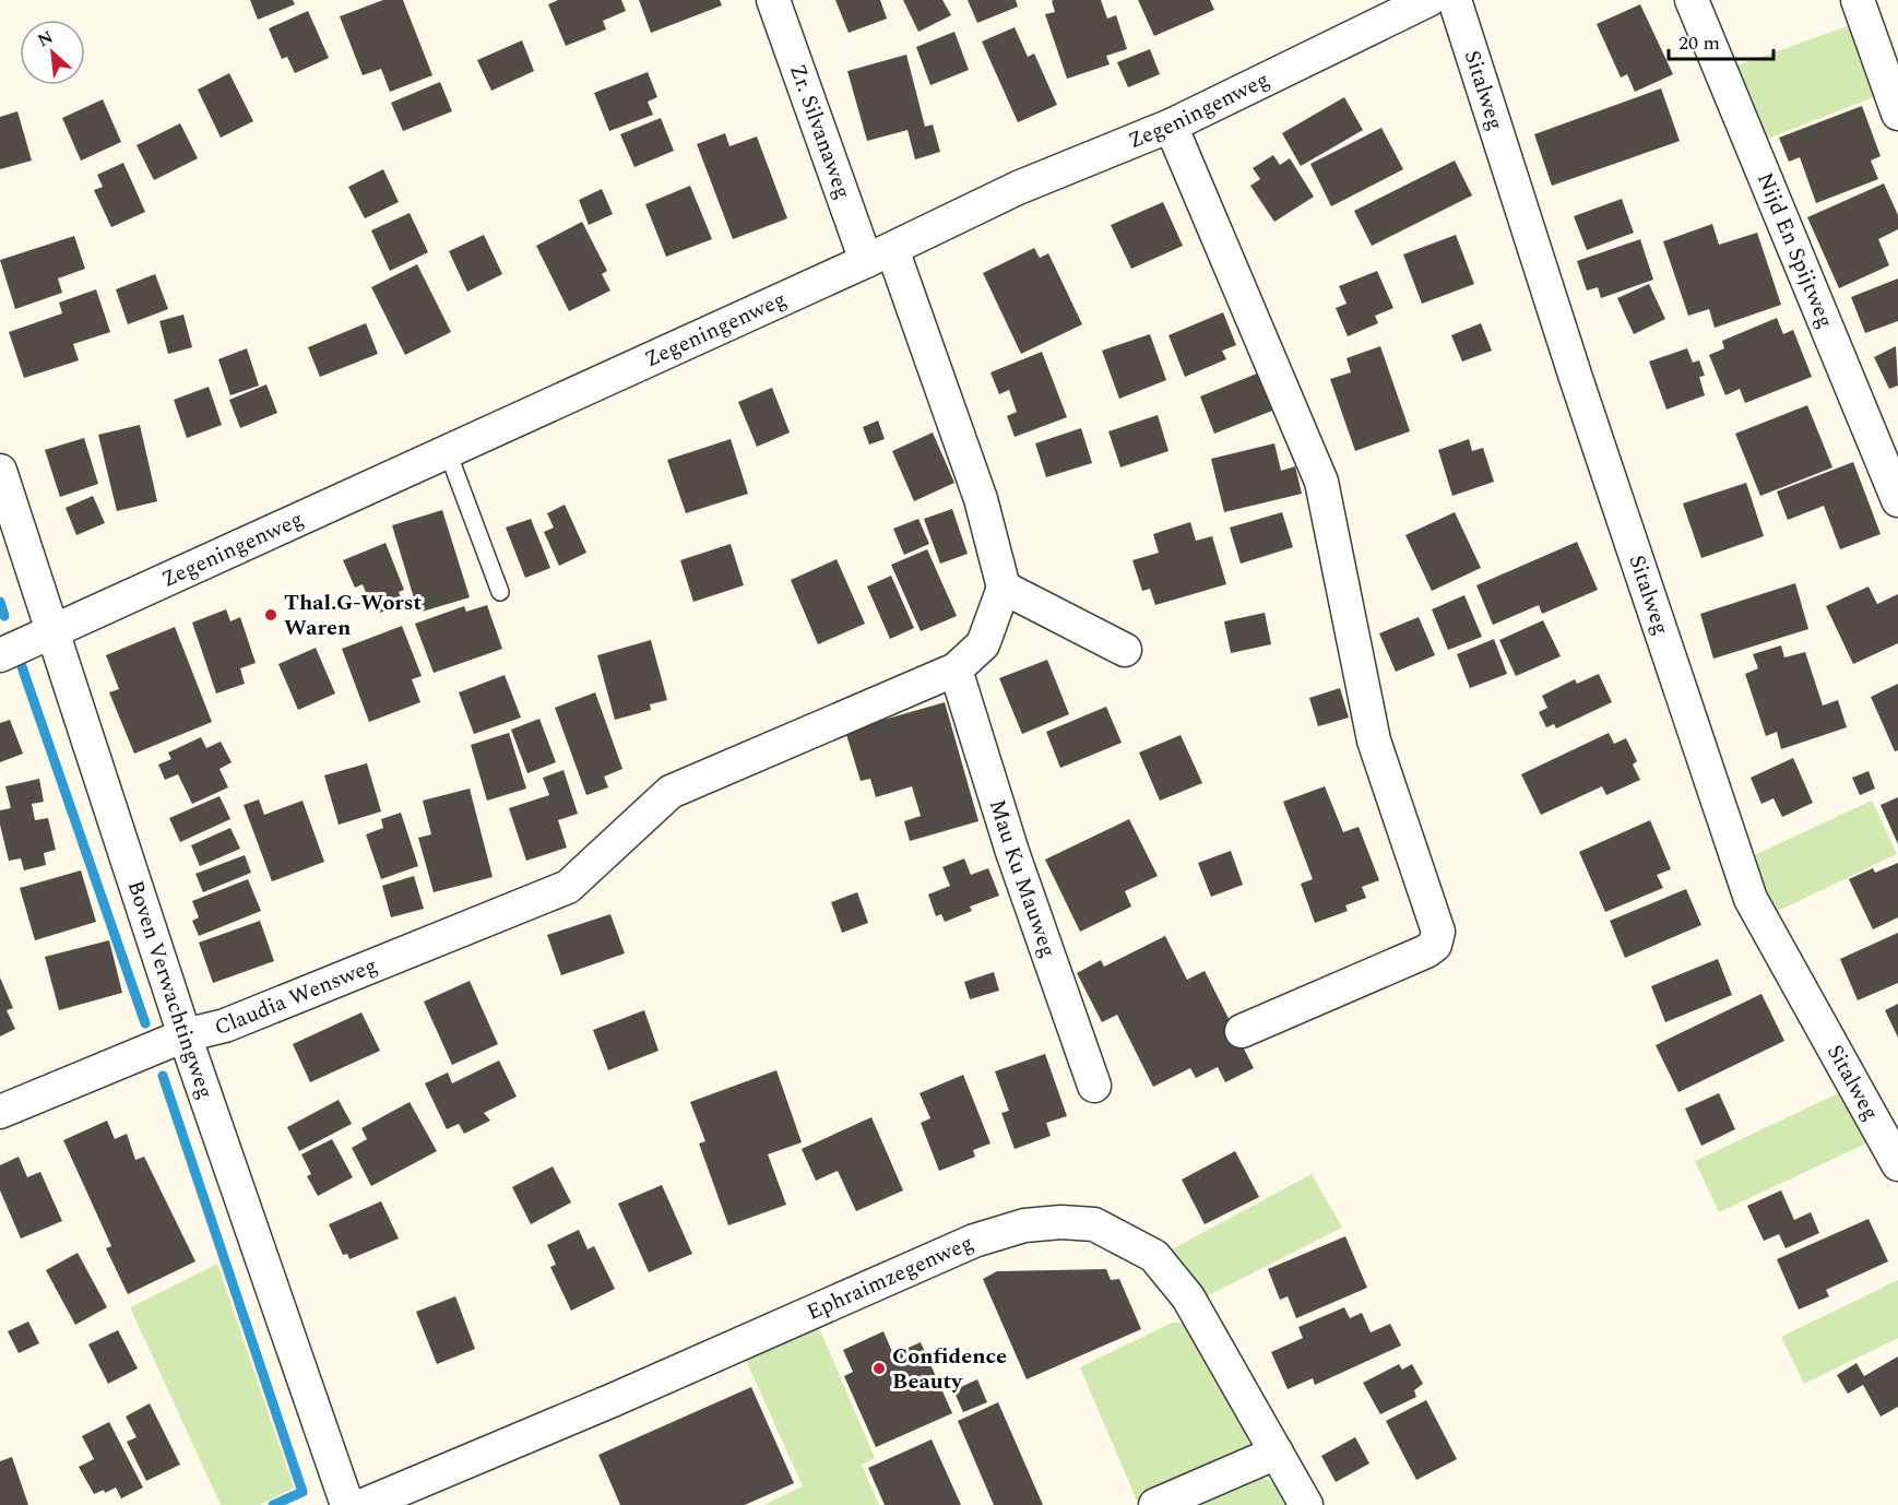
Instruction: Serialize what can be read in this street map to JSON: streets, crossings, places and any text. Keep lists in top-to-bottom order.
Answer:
{
  "streets": {
    "street": [
      "Sitalweg",
      "Zegeningenweg",
      "Zr. Silvanaweg",
      "Nijd En Spijtweg",
      "Mau Ku Mauweg",
      "Boven Verwachtingweg",
      "Claudia Wensweg",
      "Ephraimzegenweg"
    ]
  },
  "crossings": [
    ["Zegeningenweg", "Zr. Silvanaweg"],
    ["Zegeningenweg", "Boven Verwachtingweg"],
    ["Zr. Silvanaweg", "Claudia Wensweg"],
    ["Mau Ku Mauweg", "Claudia Wensweg"],
    ["Boven Verwachtingweg", "Claudia Wensweg"]
  ],
  "places": ["Thal.G-Worst Waren", "Confidence Beauty"],
  "scale_bar": "20 m",
  "north": "top left"
}
